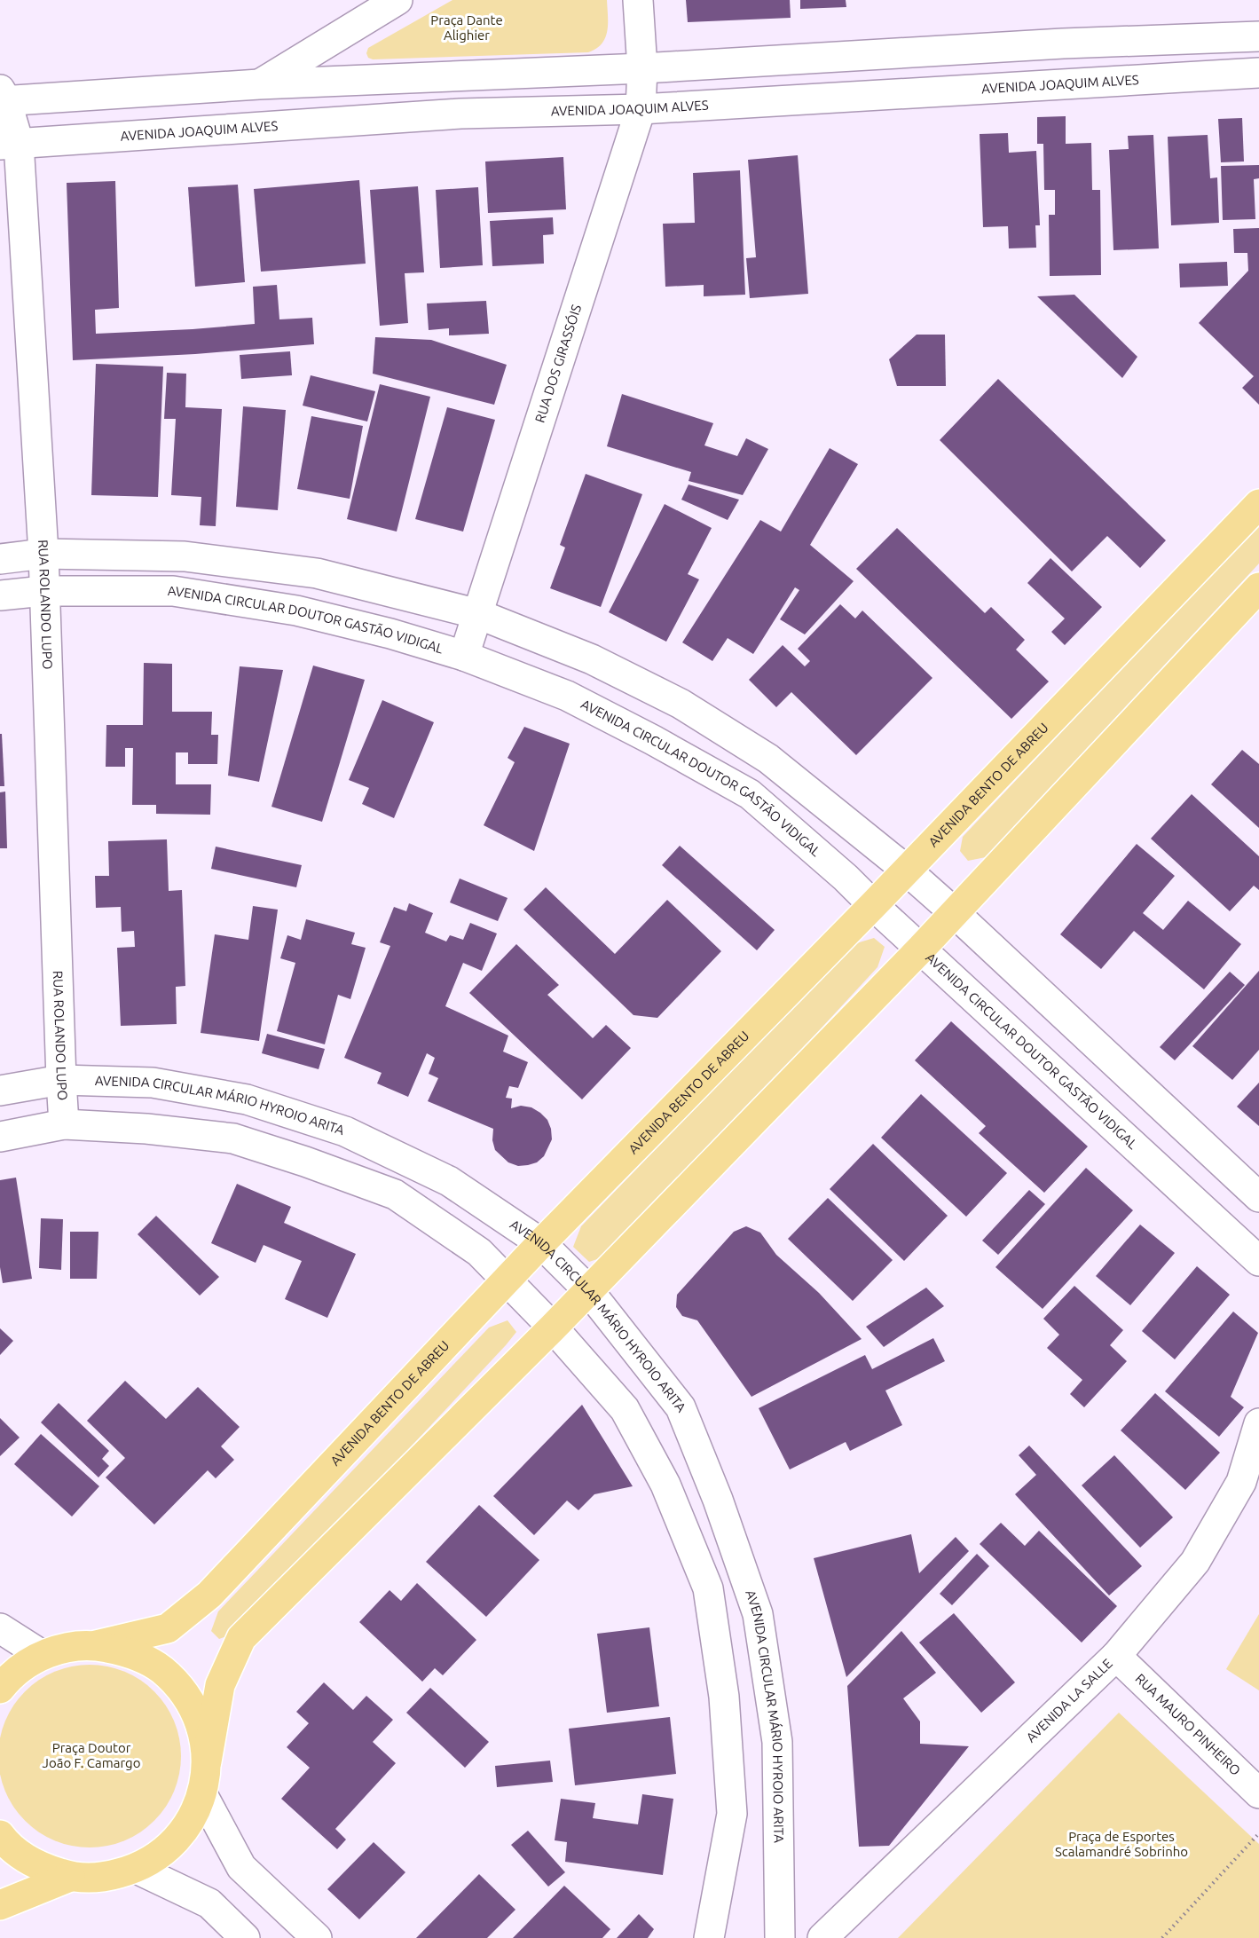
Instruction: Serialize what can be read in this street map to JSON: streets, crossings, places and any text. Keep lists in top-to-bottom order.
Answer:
{
  "streets": {
    "main road": ["AVENIDA BENTO DE ABREU"],
    "street": [
      "AVENIDA JOAQUIM ALVES",
      "RUA DOS GIRASSÓIS",
      "RUA ROLANDO LUPO",
      "AVENIDA CIRCULAR DOUTOR GASTÃO VIDIGAL",
      "AVENIDA CIRCULAR MÁRIO HYROIO ARITA",
      "AVENIDA LA SALLE",
      "RUA MAURO PINHEIRO"
    ]
  },
  "crossings": [
    ["AVENIDA JOAQUIM ALVES", "RUA DOS GIRASSÓIS"],
    ["AVENIDA JOAQUIM ALVES", "RUA ROLANDO LUPO"],
    ["RUA DOS GIRASSÓIS", "AVENIDA CIRCULAR DOUTOR GASTÃO VIDIGAL"],
    ["RUA ROLANDO LUPO", "AVENIDA CIRCULAR DOUTOR GASTÃO VIDIGAL"],
    ["RUA ROLANDO LUPO", "AVENIDA CIRCULAR MÁRIO HYROIO ARITA"],
    ["AVENIDA CIRCULAR DOUTOR GASTÃO VIDIGAL", "AVENIDA BENTO DE ABREU"],
    ["AVENIDA BENTO DE ABREU", "AVENIDA CIRCULAR MÁRIO HYROIO ARITA"],
    ["AVENIDA LA SALLE", "RUA MAURO PINHEIRO"]
  ],
  "parks": ["Praça Dante Alighier", "Praça Doutor João F. Camargo", "Praça de Esportes Scalamandré Sobrinho"]
}
